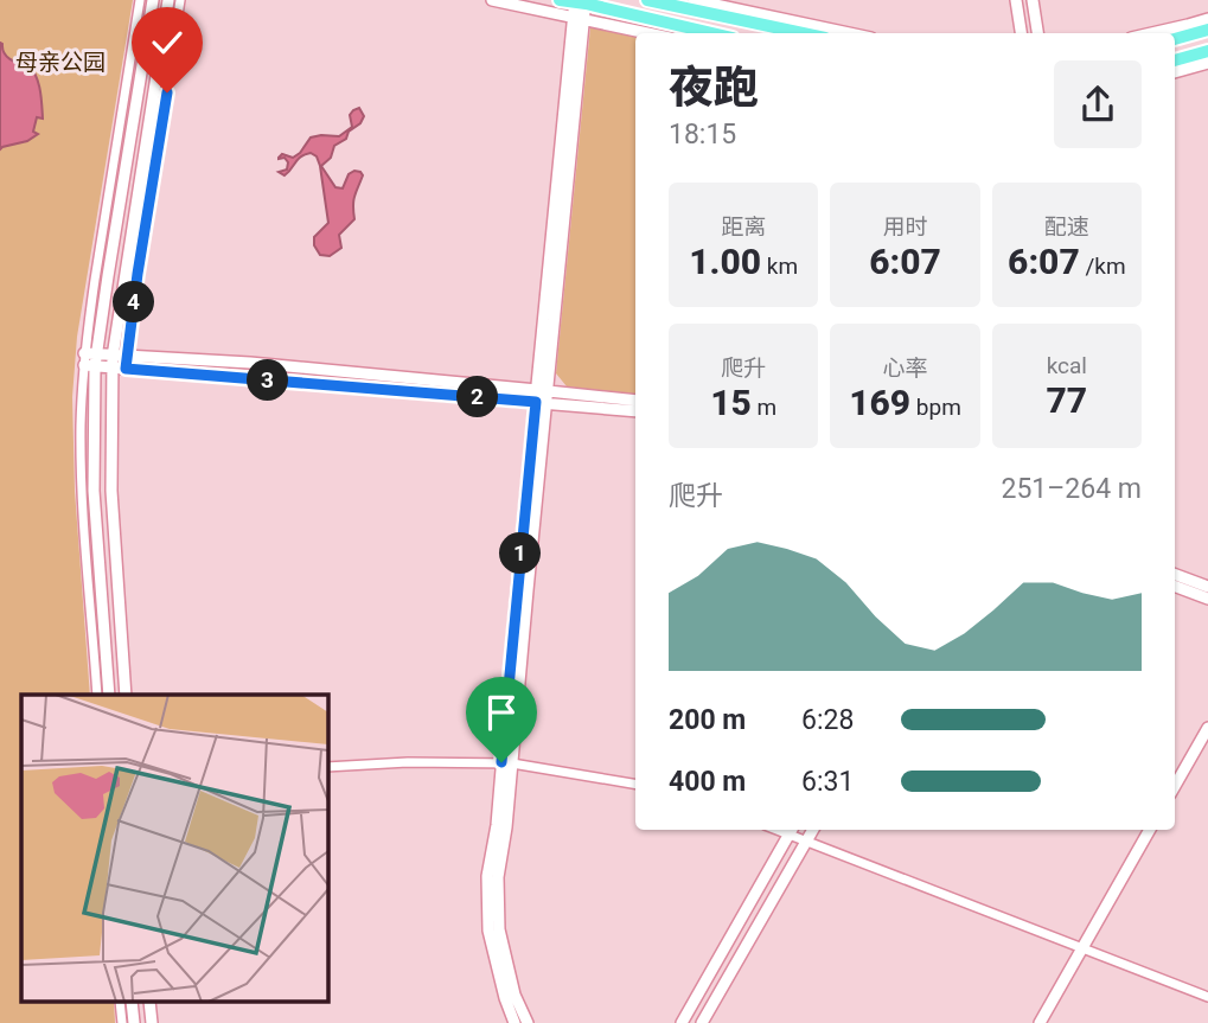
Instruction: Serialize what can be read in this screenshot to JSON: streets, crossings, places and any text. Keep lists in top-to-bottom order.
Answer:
{
  "parks": ["母亲公园"],
  "page": {
    "heading": ["夜跑", "18:15"],
    "stats": [
      ["距离", "1.00 km"],
      ["用时", "6:07"],
      ["配速", "6:07 /km"],
      ["爬升", "15 m"],
      ["心率", "169 bpm"],
      ["kcal", "77"]
    ],
    "pins": [
      "4",
      "3",
      "2",
      "1"
    ],
    "chart": ["爬升", "251–264 m"],
    "list": [
      {
        "name": "200 m",
        "note": "6:28"
      },
      {
        "name": "400 m",
        "note": "6:31"
      }
    ]
  }
}
